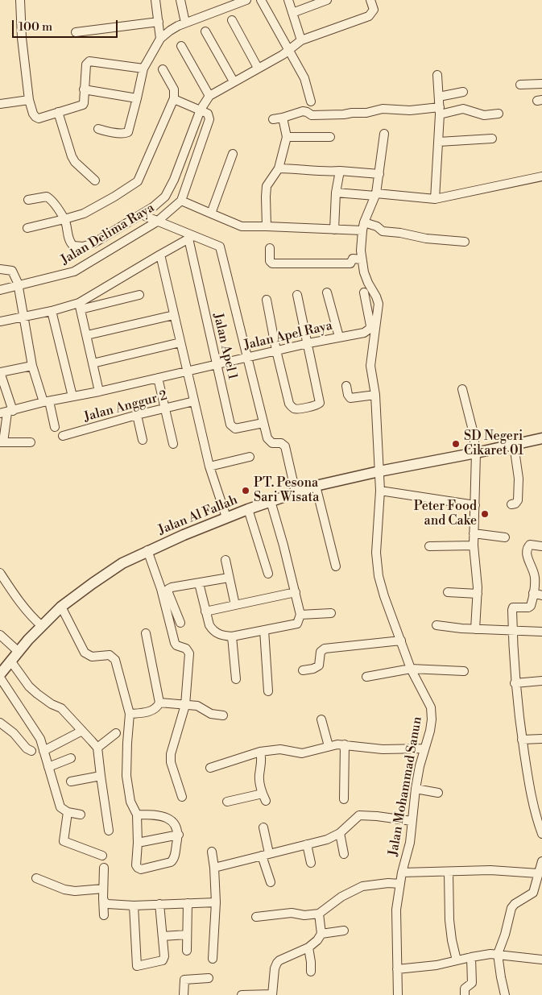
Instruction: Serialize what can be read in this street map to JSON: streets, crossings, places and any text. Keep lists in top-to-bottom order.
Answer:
{
  "streets": {
    "street": [
      "Jalan Delima Raya",
      "Jalan Apel Raya",
      "Jalan Apel 1",
      "Jalan Anggur 2",
      "Jalan Al Fallah",
      "Jalan Mohammad Sanun"
    ]
  },
  "crossings": [
    ["Jalan Apel Raya", "Jalan Apel 1"],
    ["Jalan Al Fallah", "Jalan Mohammad Sanun"]
  ],
  "places": ["SD Negeri Cikaret 01", "PT. Pesona Sari Wisata", "Peter Food and Cake"],
  "scale_bar": "100 m"
}
